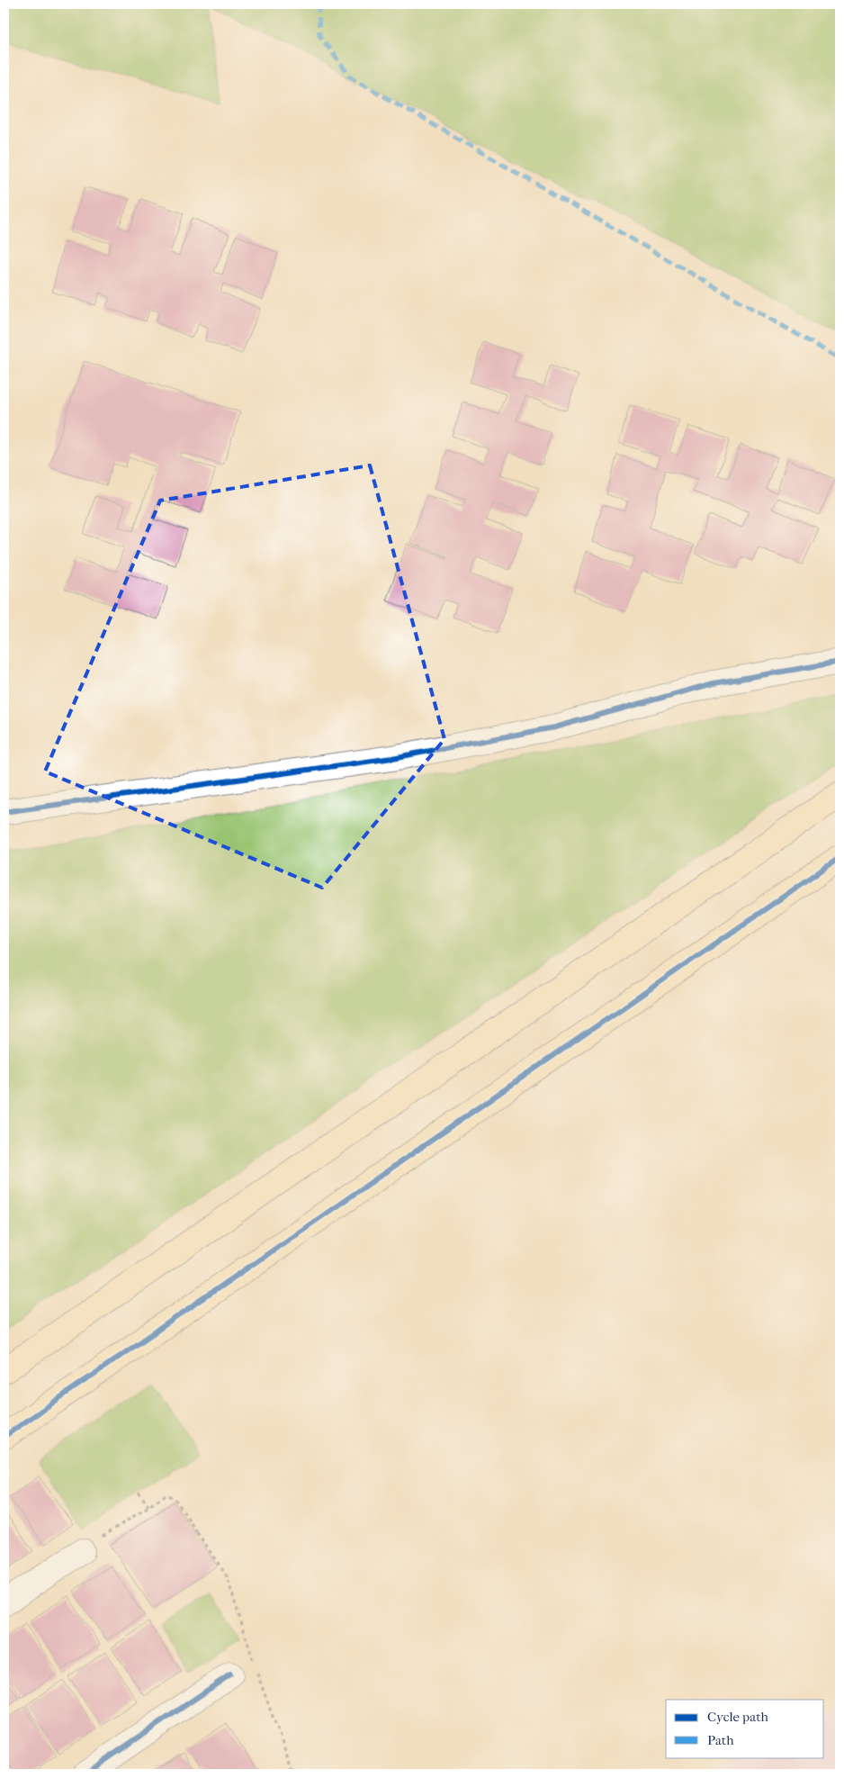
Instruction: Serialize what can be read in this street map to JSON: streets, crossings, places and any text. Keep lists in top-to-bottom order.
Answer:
{
  "legend": ["Cycle path", "Path"]
}
